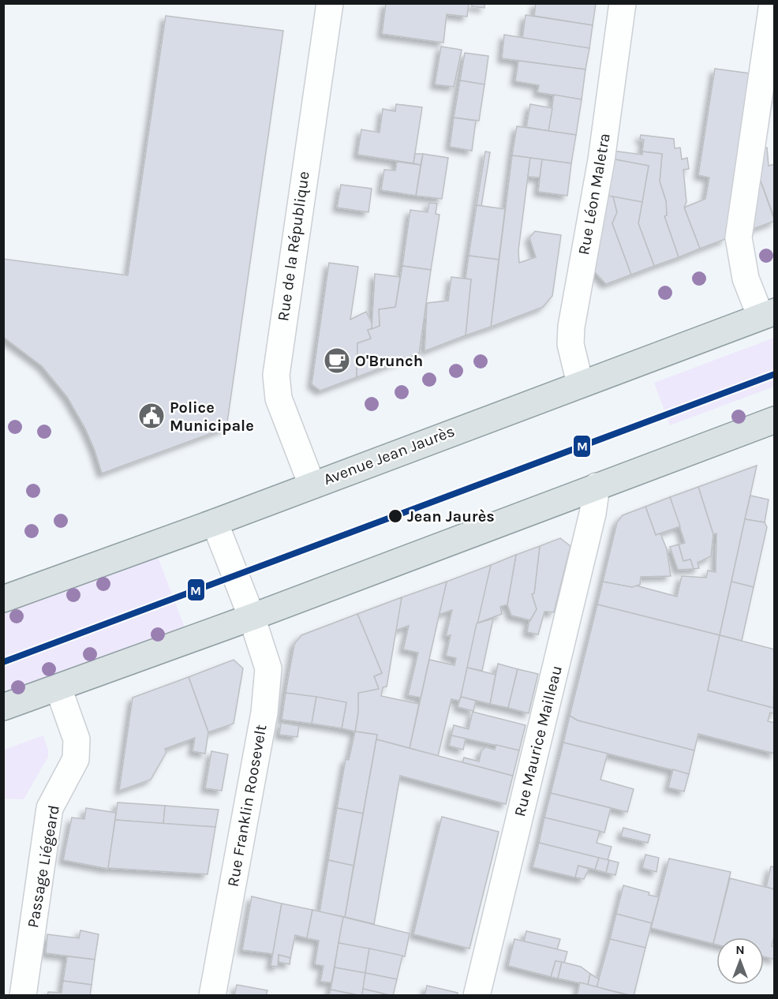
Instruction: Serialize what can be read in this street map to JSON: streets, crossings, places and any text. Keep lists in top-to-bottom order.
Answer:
{
  "streets": {
    "main road": ["Avenue Jean Jaurès"],
    "street": [
      "Rue Léon Maletra",
      "Rue de la République",
      "Rue Maurice Mailleau",
      "Rue Franklin Roosevelt",
      "Passage Liégeard"
    ]
  },
  "crossings": [
    ["Rue Léon Maletra", "Avenue Jean Jaurès"],
    ["Rue de la République", "Avenue Jean Jaurès"],
    ["Avenue Jean Jaurès", "Rue Franklin Roosevelt"]
  ],
  "places": {
    "cafe": ["O'Brunch"],
    "public building": ["Police Municipale"],
    "other": ["Jean Jaurès"]
  },
  "lines": ["transit line M"],
  "north": "top"
}
